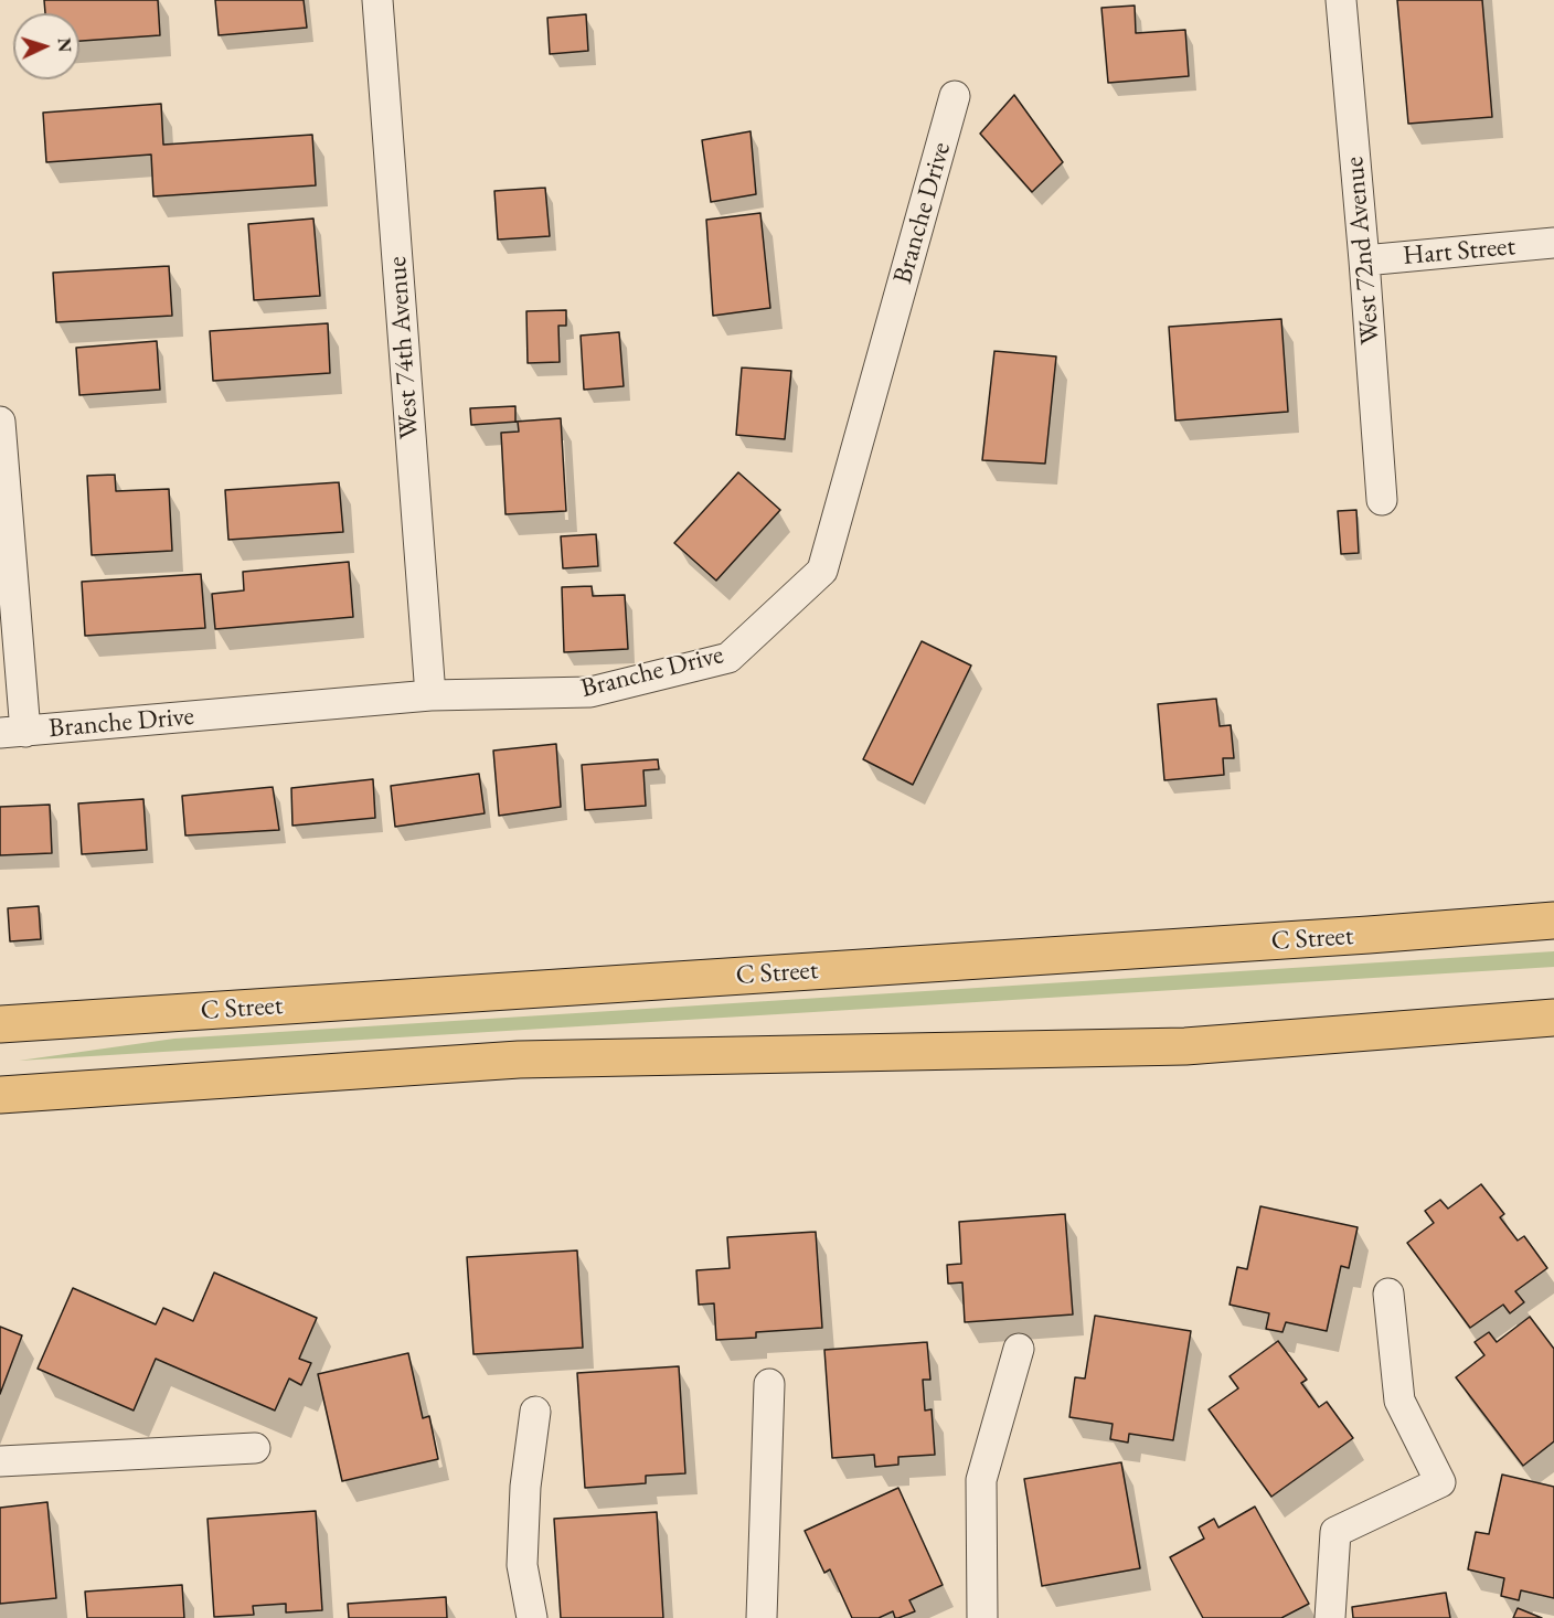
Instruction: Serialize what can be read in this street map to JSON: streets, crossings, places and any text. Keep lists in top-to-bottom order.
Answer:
{
  "streets": {
    "main road": ["C Street"],
    "street": [
      "Branche Drive",
      "West 72nd Avenue",
      "Hart Street",
      "West 74th Avenue"
    ]
  },
  "crossings": [
    ["Branche Drive", "West 74th Avenue"],
    ["West 72nd Avenue", "Hart Street"]
  ],
  "north": "right"
}
